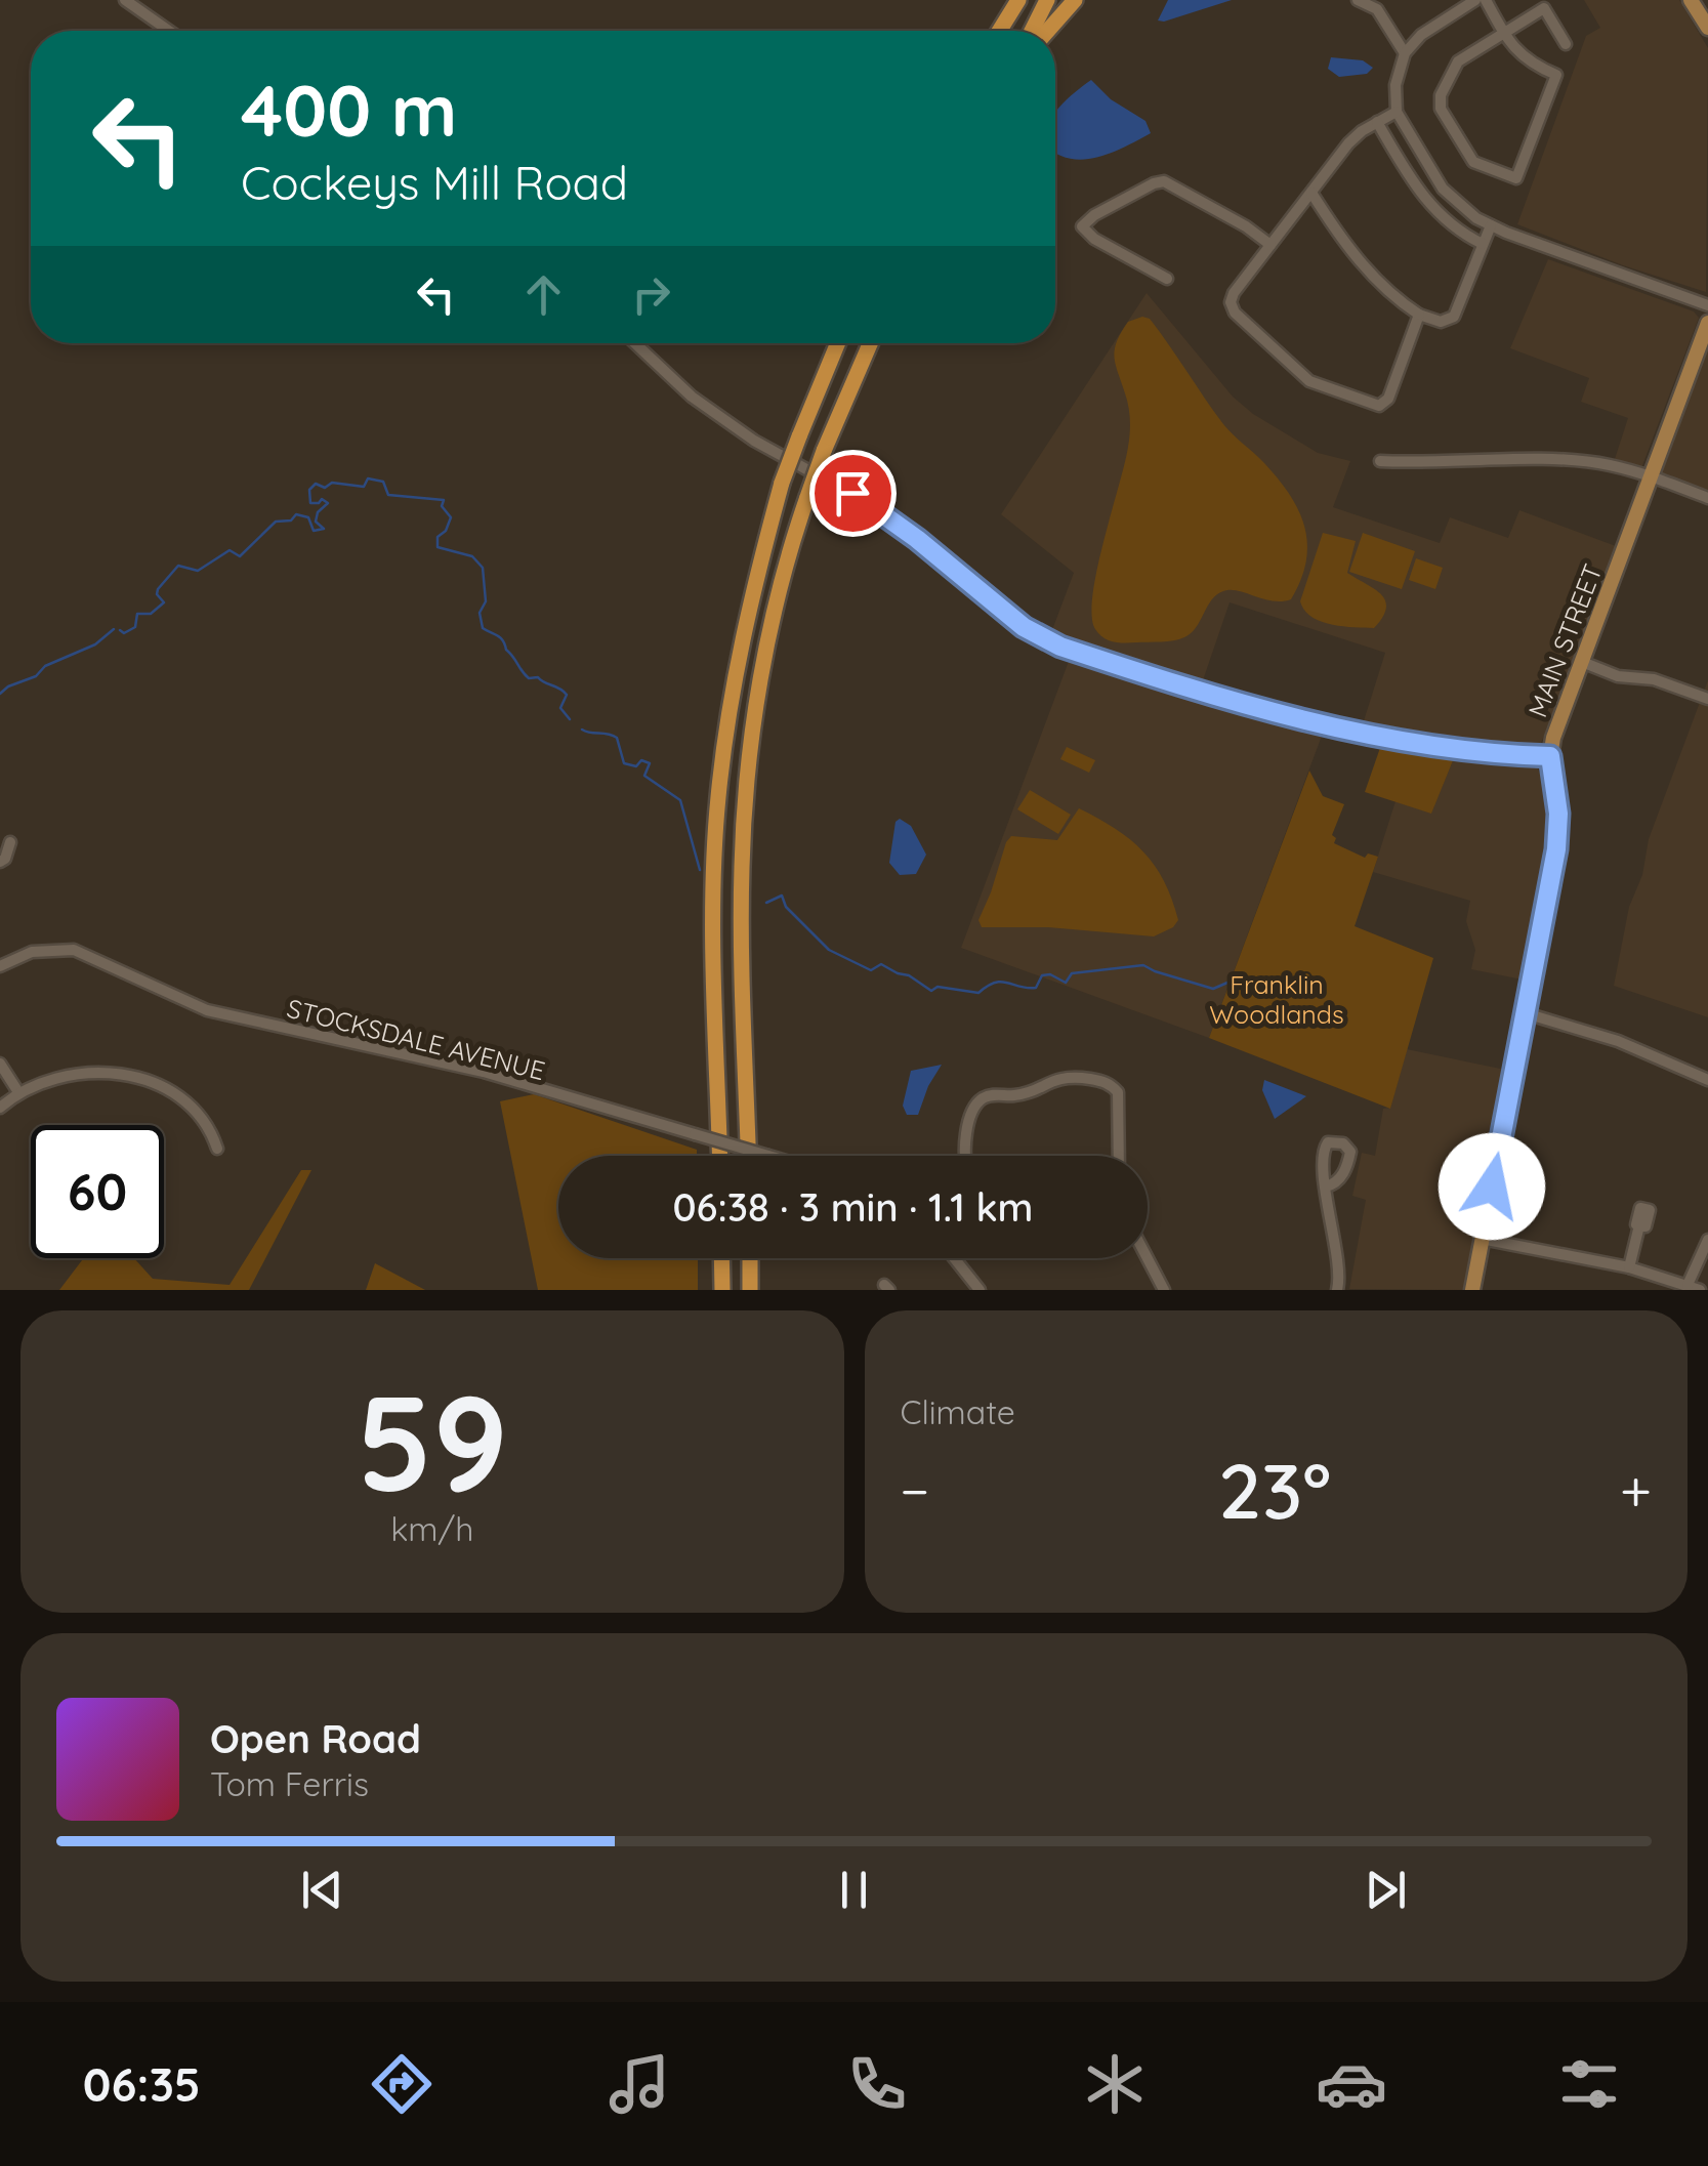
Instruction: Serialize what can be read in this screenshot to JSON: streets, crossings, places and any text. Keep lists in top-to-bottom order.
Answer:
{
  "streets": {
    "main road": ["MAIN STREET"],
    "street": ["STOCKSDALE AVENUE"]
  },
  "parks": ["Franklin Woodlands"],
  "page": {
    "turn": ["400 m", "Cockeys Mill Road"],
    "limit": "60",
    "trip": "06:38 · 3 min · 1.1 km",
    "tile": [
      ["59", "km/h"],
      "Climate"
    ],
    "heat": ["−", "23°", "+"],
    "song": ["Open Road", "Tom Ferris"],
    "tabs": "06:35"
  }
}
